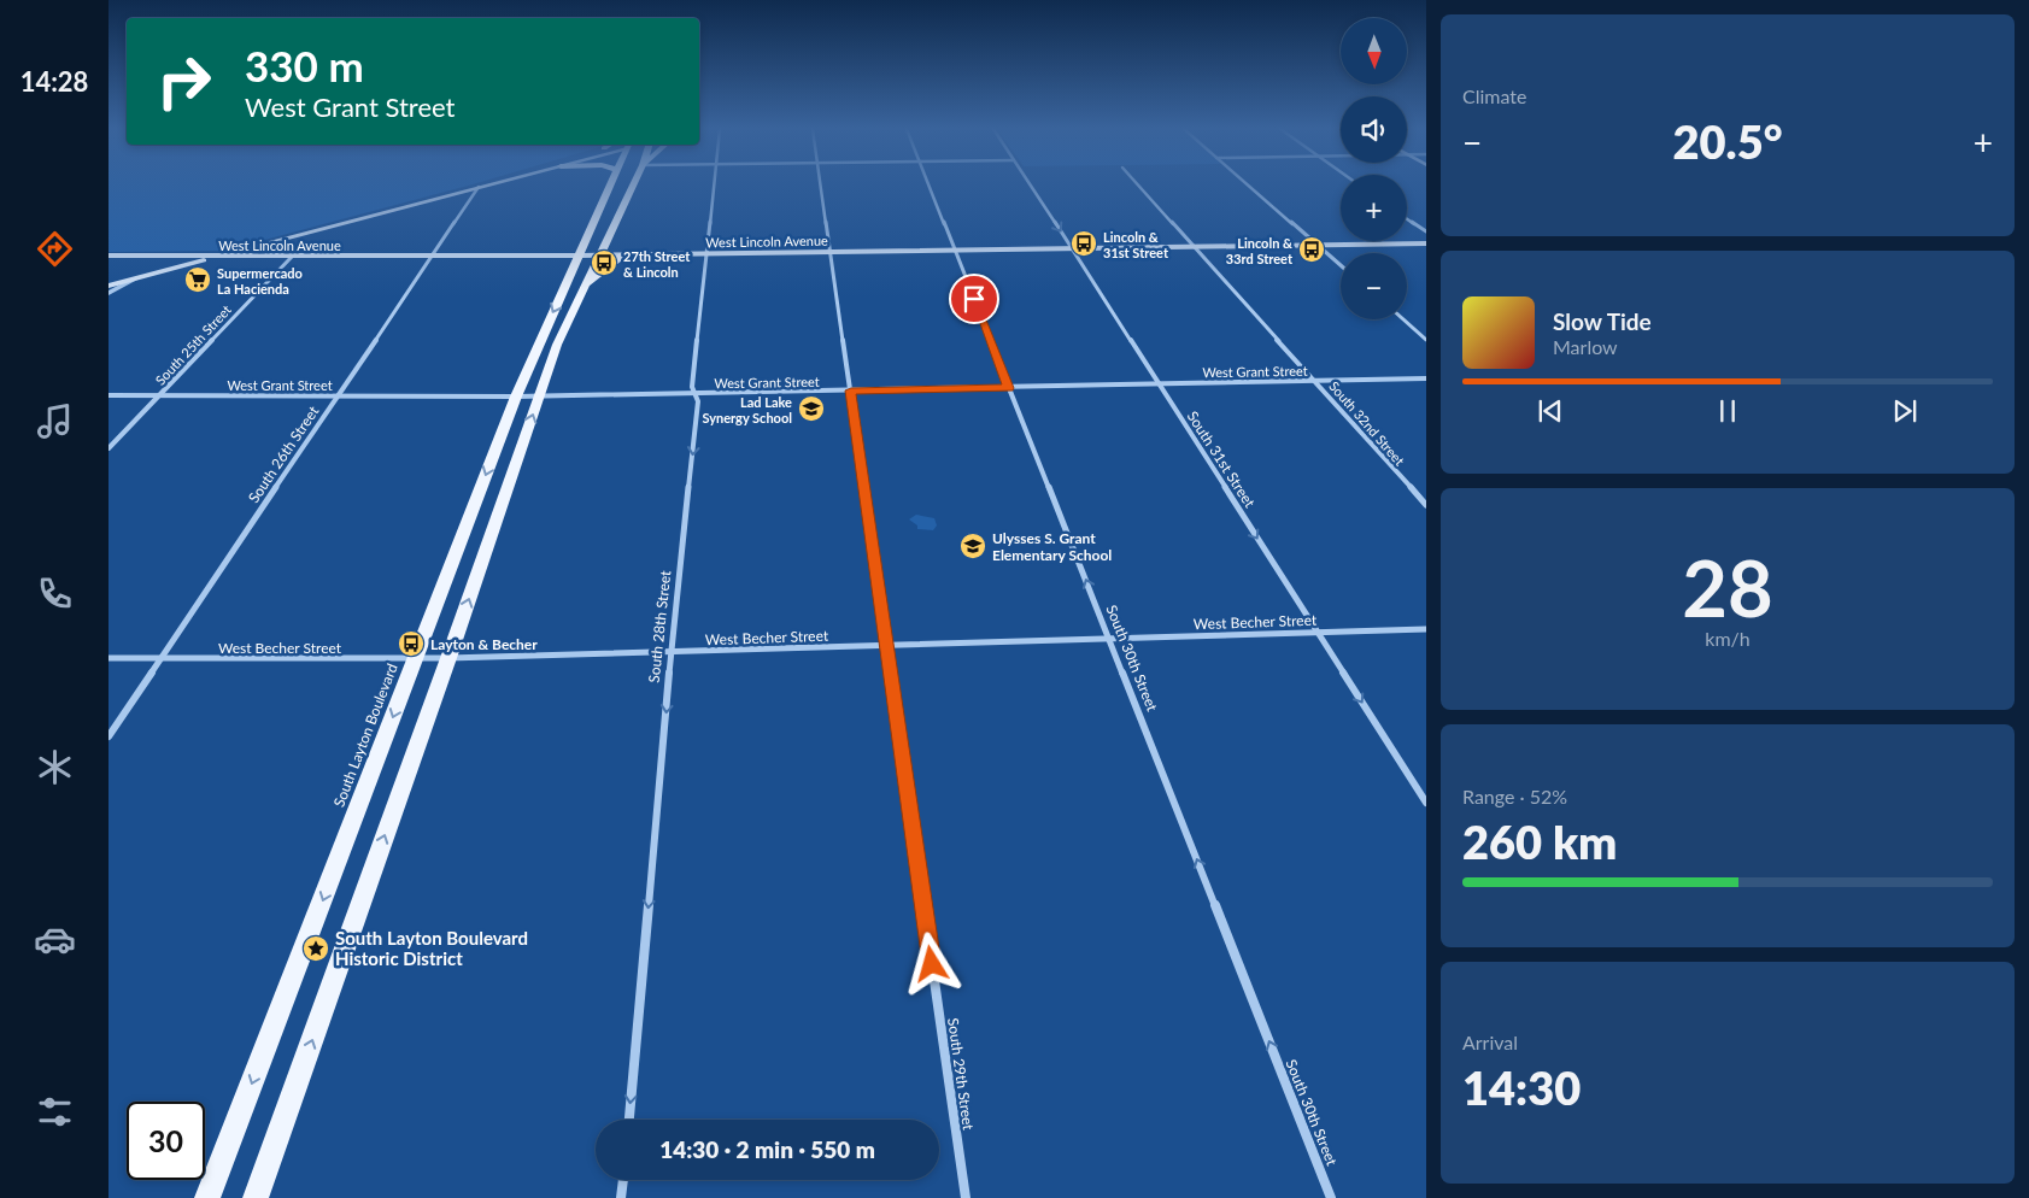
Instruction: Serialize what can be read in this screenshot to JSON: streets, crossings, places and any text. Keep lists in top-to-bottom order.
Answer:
{
  "streets": {
    "main road": ["West Lincoln Avenue", "South Layton Boulevard"],
    "street": [
      "South 25th Street",
      "West Grant Street",
      "South 32nd Street",
      "South 26th Street",
      "South 31st Street",
      "West Becher Street",
      "South 28th Street",
      "South 30th Street",
      "South 29th Street"
    ]
  },
  "crossings": [
    ["West Lincoln Avenue", "South 25th Street"],
    ["West Lincoln Avenue", "South 32nd Street"],
    ["West Lincoln Avenue", "South 26th Street"],
    ["West Lincoln Avenue", "South 31st Street"],
    ["West Lincoln Avenue", "South 28th Street"],
    ["West Lincoln Avenue", "South 30th Street"],
    ["West Lincoln Avenue", "South Layton Boulevard"],
    ["West Lincoln Avenue", "South 29th Street"],
    ["South 25th Street", "West Grant Street"],
    ["West Grant Street", "South 32nd Street"],
    ["West Grant Street", "South 26th Street"],
    ["West Grant Street", "South 31st Street"],
    ["West Grant Street", "South 28th Street"],
    ["West Grant Street", "South 30th Street"],
    ["West Grant Street", "South Layton Boulevard"],
    ["West Grant Street", "South 29th Street"],
    ["South 26th Street", "West Becher Street"],
    ["South 31st Street", "West Becher Street"],
    ["West Becher Street", "South 28th Street"],
    ["West Becher Street", "South 30th Street"],
    ["West Becher Street", "South Layton Boulevard"],
    ["West Becher Street", "South 29th Street"]
  ],
  "one_way": ["South 31st Street", "South 28th Street", "South 30th Street"],
  "places": {
    "bus stop": [
      "Lincoln & 31st Street",
      "Lincoln & 33rd Street",
      "27th Street & Lincoln",
      "Layton & Becher"
    ],
    "supermarket": ["Supermercado La Hacienda"],
    "school or university": ["Lad Lake Synergy School", "Ulysses S. Grant Elementary School"],
    "place": ["South Layton Boulevard Historic District"]
  },
  "north": "bottom",
  "page": {
    "tabs": "14:28",
    "tile": [
      "Climate",
      ["28", "km/h"],
      ["Range · 52%", "260 km"],
      ["Arrival", "14:30"]
    ],
    "map_buttons": ["+", "−"],
    "turn": ["330 m", "West Grant Street"],
    "heat": ["−", "20.5°", "+"],
    "song": ["Slow Tide", "Marlow"],
    "limit": "30",
    "trip": "14:30 · 2 min · 550 m"
  }
}
